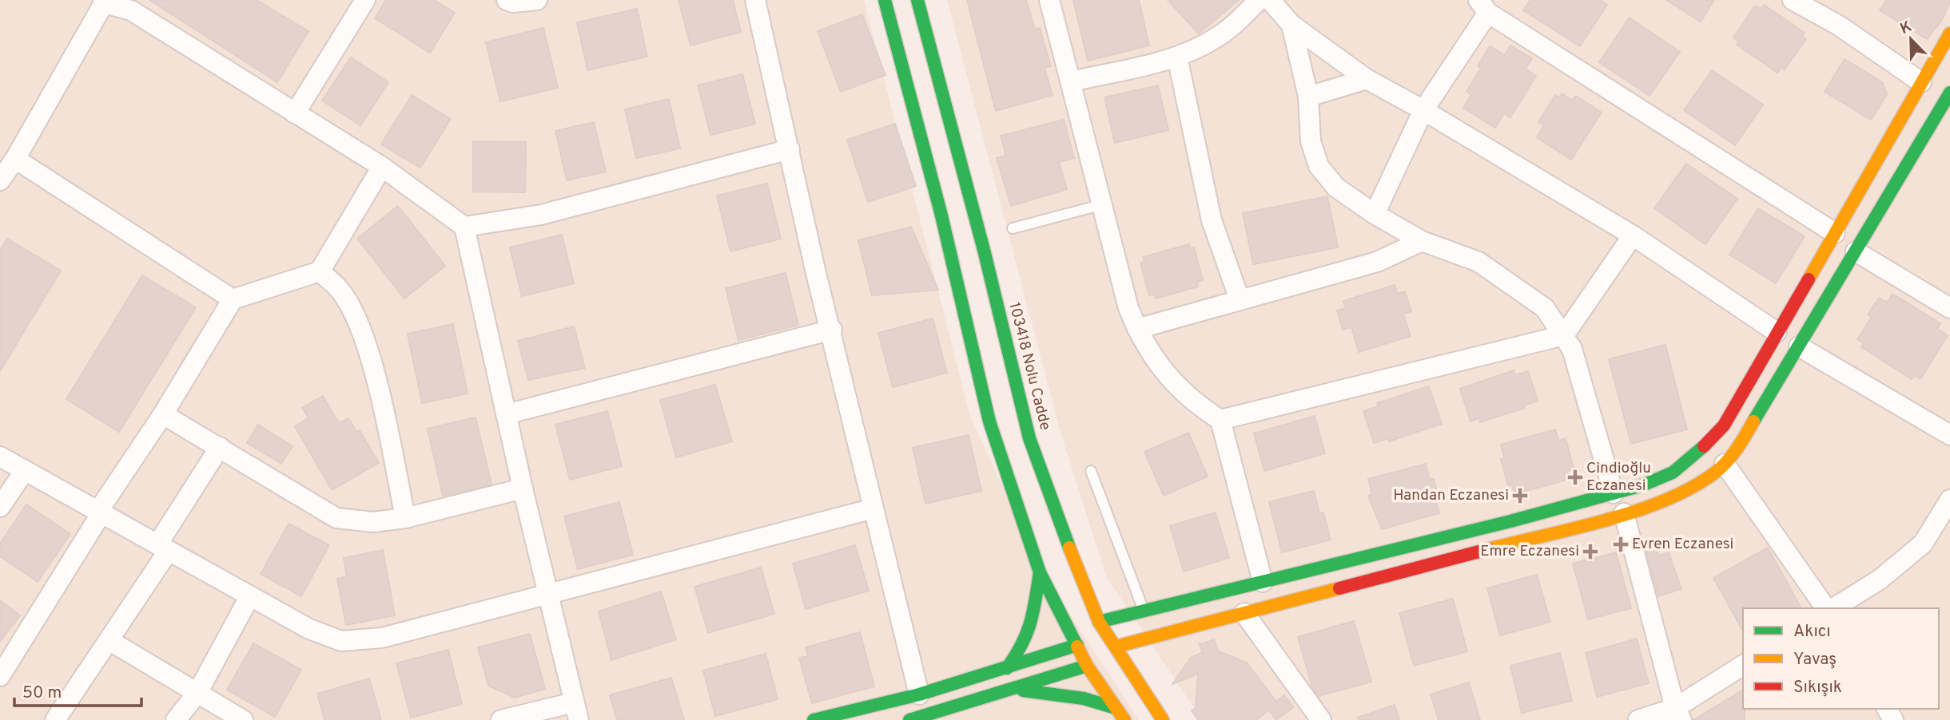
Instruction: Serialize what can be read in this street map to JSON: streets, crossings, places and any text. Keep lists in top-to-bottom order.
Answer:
{
  "streets": {
    "main road": ["103418 Nolu Cadde"]
  },
  "places": {
    "health": [
      "Cindioğlu Eczanesi",
      "Handan Eczanesi",
      "Evren Eczanesi",
      "Emre Eczanesi"
    ]
  },
  "legend": ["Akıcı", "Yavaş", "Sıkışık"],
  "scale_bar": "50 m",
  "north": "top left"
}
